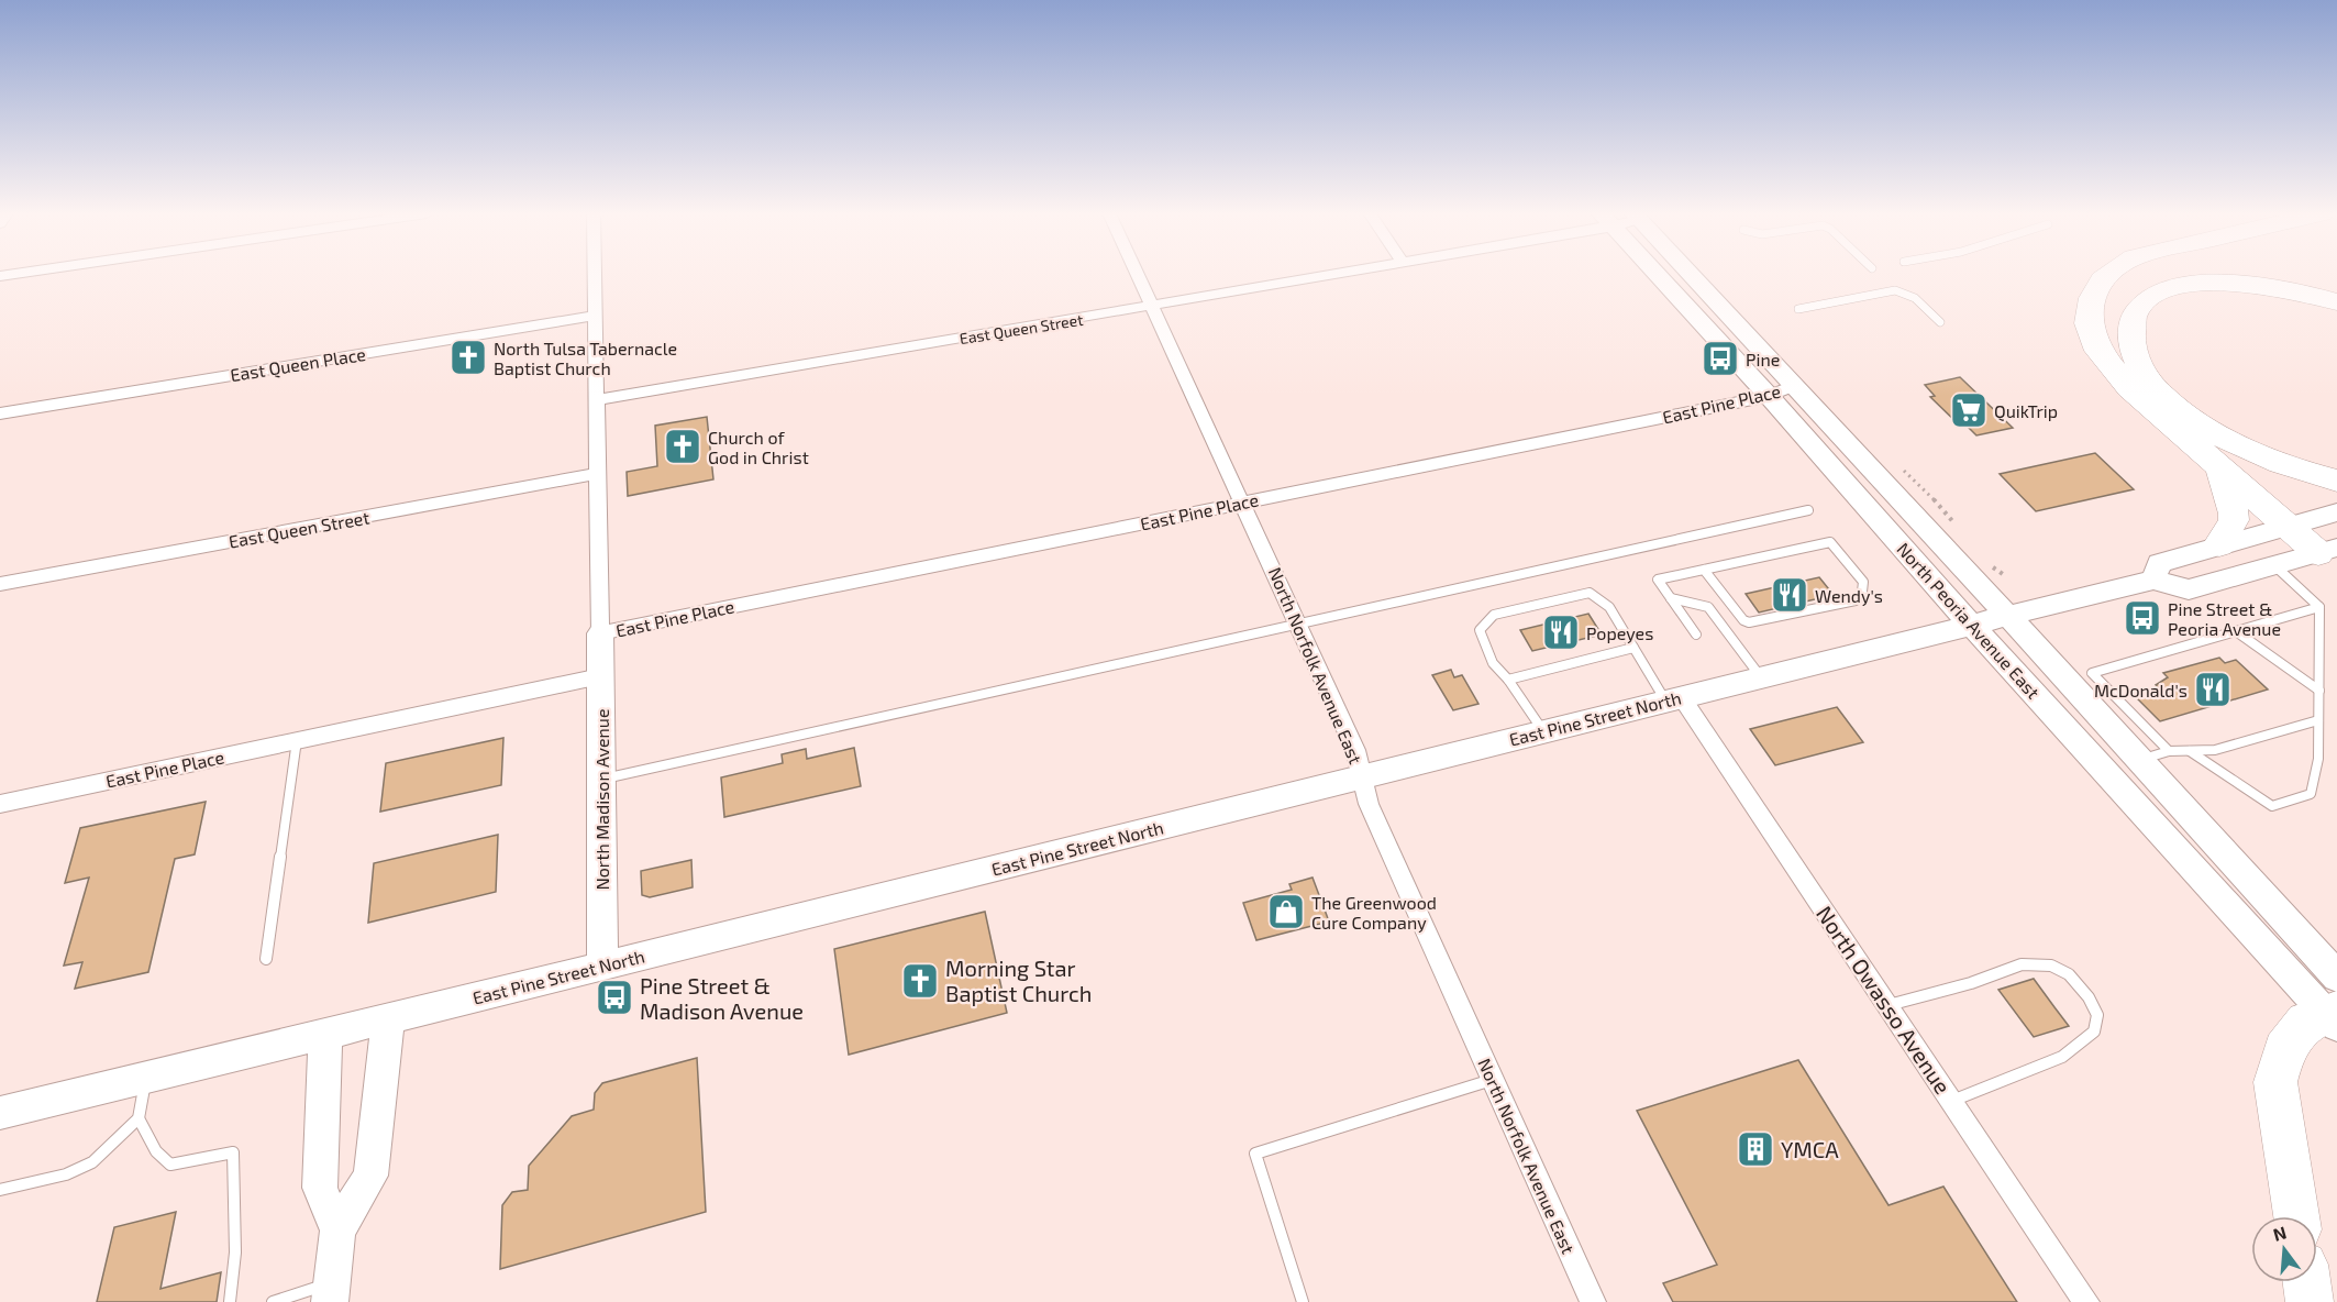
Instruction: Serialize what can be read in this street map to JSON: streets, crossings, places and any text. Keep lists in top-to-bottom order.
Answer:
{
  "streets": {
    "main road": ["North Peoria Avenue East", "East Pine Street North", "North Madison Avenue"],
    "street": [
      "East Queen Street",
      "East Queen Place",
      "East Pine Place",
      "North Norfolk Avenue East",
      "North Owasso Avenue"
    ]
  },
  "crossings": [
    ["East Queen Street", "North Norfolk Avenue East"],
    ["East Pine Place", "North Peoria Avenue East"],
    ["East Pine Place", "North Norfolk Avenue East"],
    ["East Pine Place", "North Madison Avenue"],
    ["North Peoria Avenue East", "East Pine Street North"],
    ["North Norfolk Avenue East", "East Pine Street North"],
    ["East Pine Street North", "North Madison Avenue"],
    ["East Pine Street North", "North Owasso Avenue"]
  ],
  "places": {
    "church": ["North Tulsa Tabernacle Baptist Church", "Church of God in Christ", "Morning Star Baptist Church"],
    "bus stop": ["Pine", "Pine Street & Peoria Avenue", "Pine Street & Madison Avenue"],
    "supermarket": ["QuikTrip"],
    "restaurant": ["Wendy's", "Popeyes", "McDonald's"],
    "shop": ["The Greenwood Cure Company"],
    "building": ["YMCA"]
  },
  "north": "top"
}
